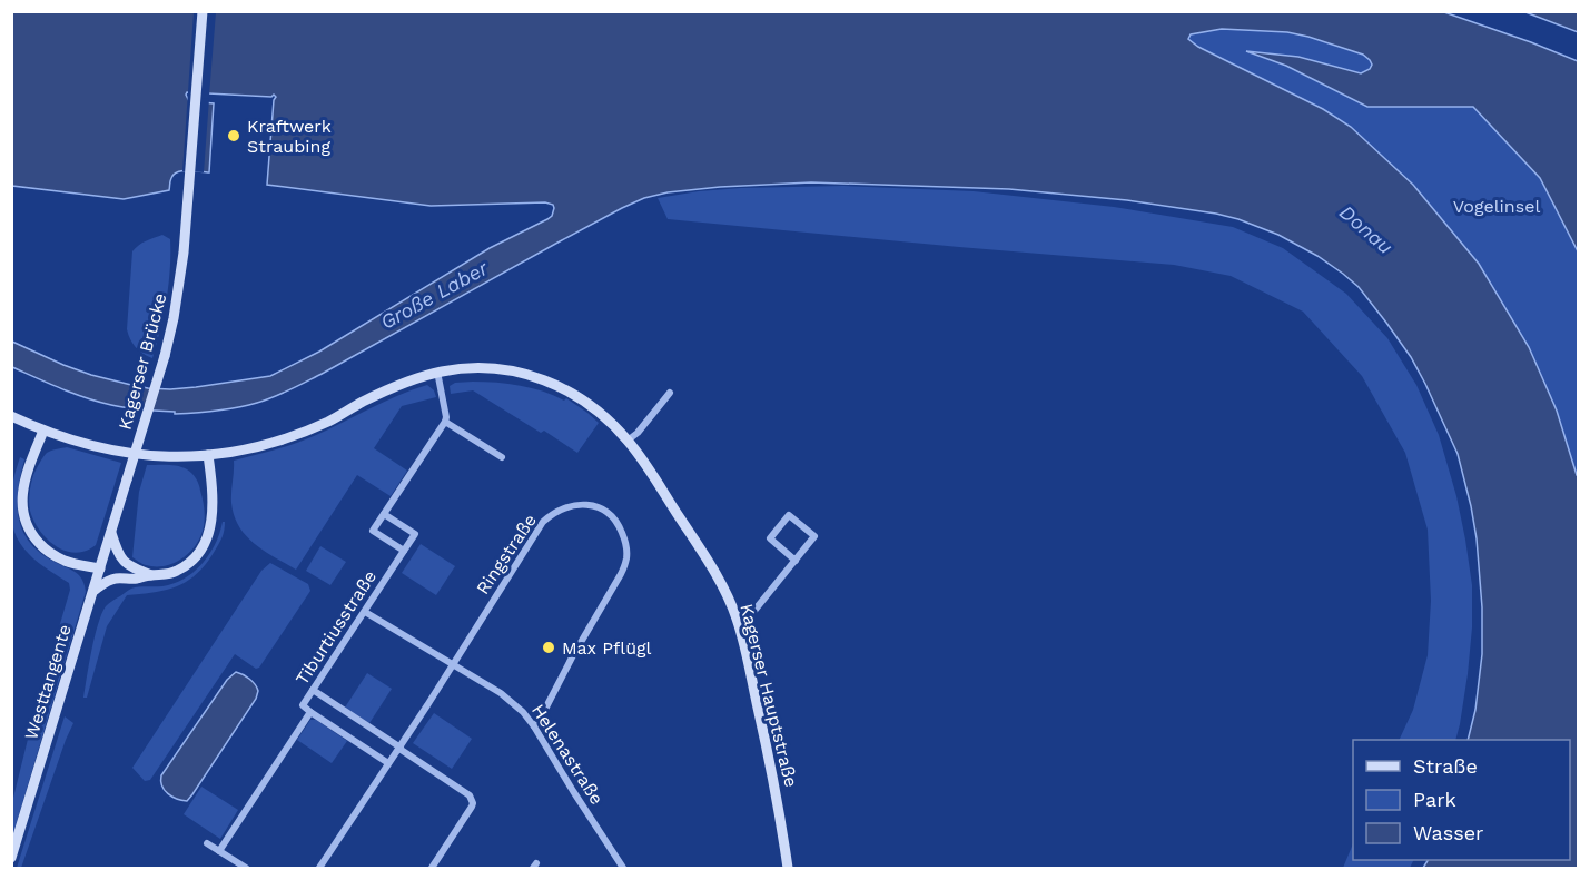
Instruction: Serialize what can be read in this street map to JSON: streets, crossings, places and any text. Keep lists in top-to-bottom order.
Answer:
{
  "streets": {
    "main road": ["Kagerser Brücke", "Westtangente", "Kagerser Hauptstraße"],
    "street": ["Ringstraße", "Tiburtiusstraße", "Helenastraße"]
  },
  "crossings": [
    ["Kagerser Brücke", "Westtangente"],
    ["Ringstraße", "Helenastraße"],
    ["Tiburtiusstraße", "Helenastraße"]
  ],
  "water": ["Donau", "Große Laber"],
  "parks": ["Vogelinsel"],
  "places": ["Kraftwerk Straubing", "Max Pflügl"],
  "legend": ["Straße", "Park", "Wasser"]
}
